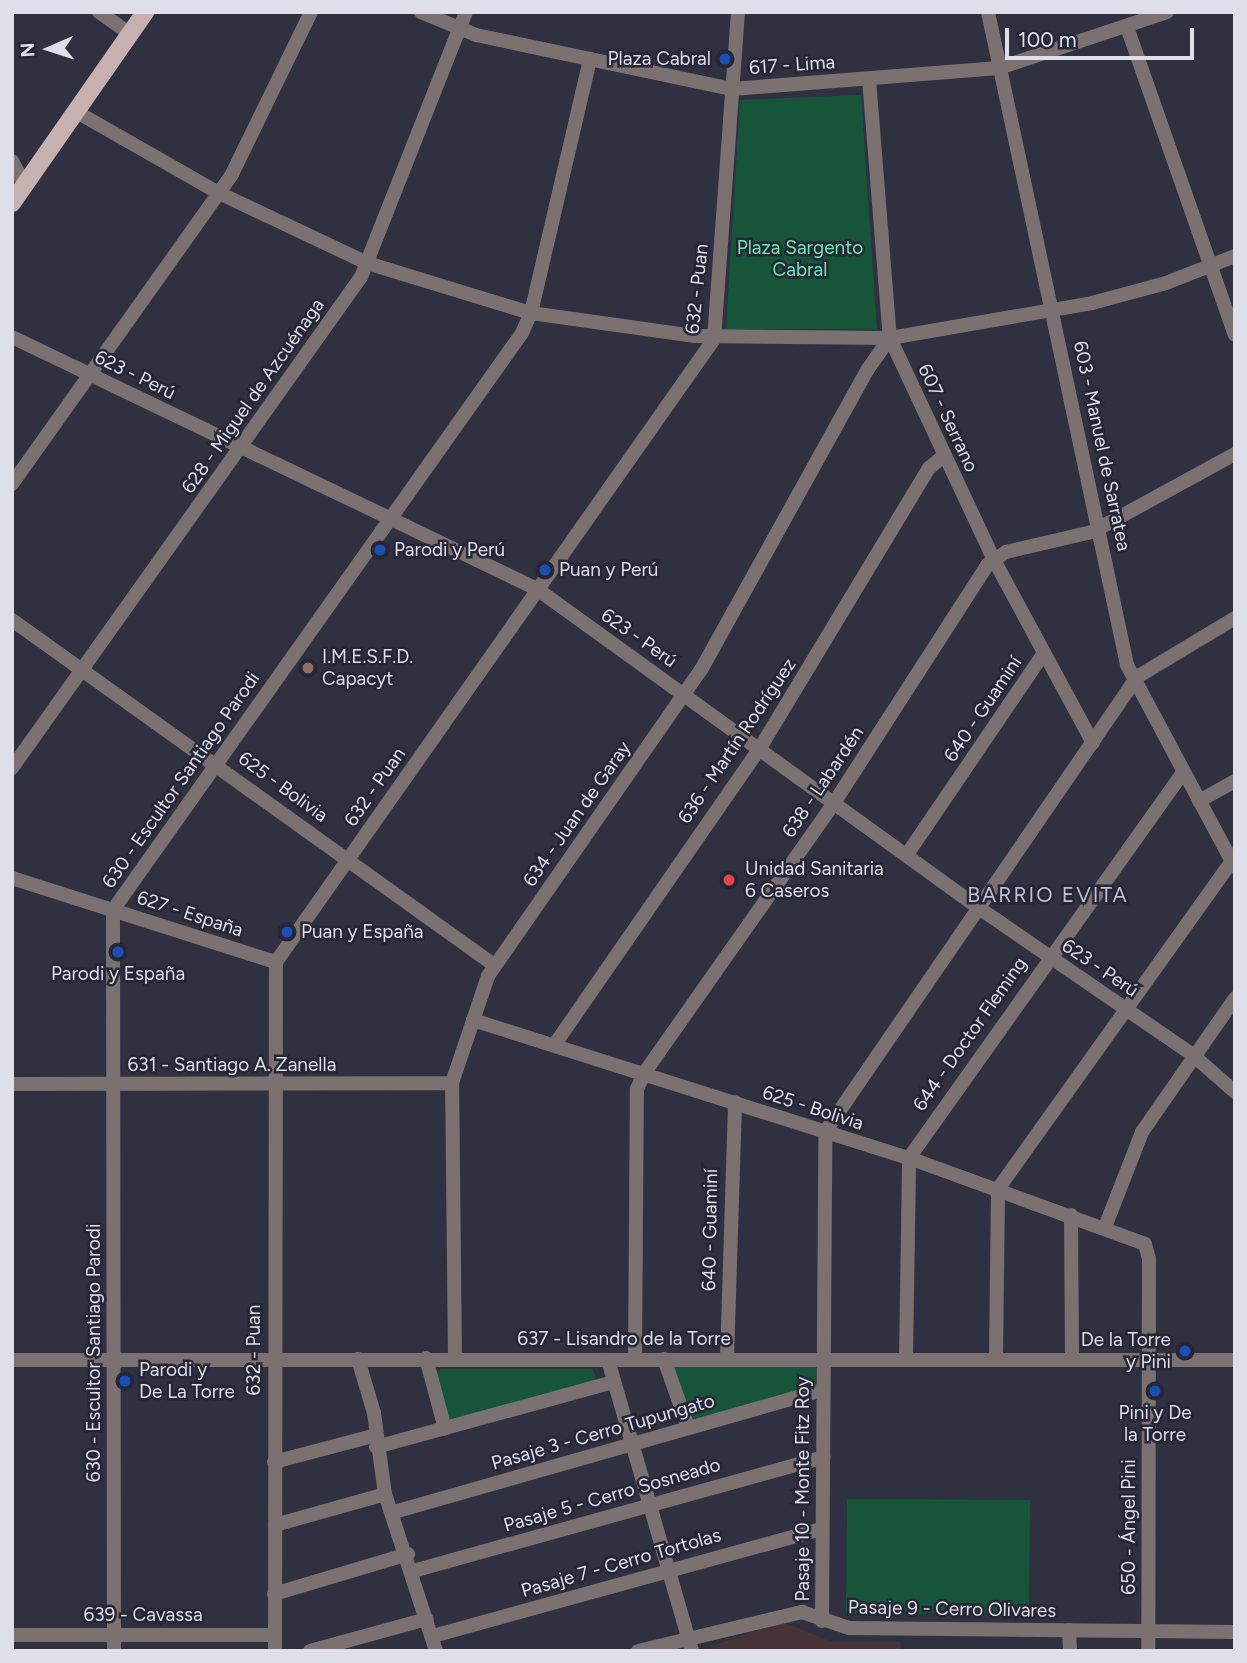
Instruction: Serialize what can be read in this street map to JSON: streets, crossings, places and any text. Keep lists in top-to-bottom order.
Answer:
{
  "streets": {
    "street": [
      "617 - Lima",
      "632 - Puan",
      "623 - Perú",
      "628 - Miguel de Azcuénaga",
      "607 - Serrano",
      "603 - Manuel de Sarratea",
      "640 - Guaminí",
      "636 - Martín Rodríguez",
      "630 - Escultor Santiago Parodi",
      "638 - Labardén",
      "625 - Bolivia",
      "634 - Juan de Garay",
      "627 - España",
      "644 - Doctor Fleming",
      "631 - Santiago A. Zanella",
      "637 - Lisandro de la Torre",
      "Pasaje 3 - Cerro Tupungato",
      "Pasaje 10 - Monte Fitz Roy",
      "Pasaje 5 - Cerro Sosneado",
      "650 - Ángel Pini",
      "Pasaje 7 - Cerro Tortolas",
      "Pasaje 9 - Cerro Olivares",
      "639 - Cavassa"
    ]
  },
  "crossings": [
    ["617 - Lima", "632 - Puan"],
    ["617 - Lima", "628 - Miguel de Azcuénaga"],
    ["617 - Lima", "607 - Serrano"],
    ["617 - Lima", "603 - Manuel de Sarratea"],
    ["617 - Lima", "630 - Escultor Santiago Parodi"],
    ["632 - Puan", "623 - Perú"],
    ["632 - Puan", "625 - Bolivia"],
    ["632 - Puan", "627 - España"],
    ["632 - Puan", "631 - Santiago A. Zanella"],
    ["632 - Puan", "637 - Lisandro de la Torre"],
    ["632 - Puan", "639 - Cavassa"],
    ["623 - Perú", "628 - Miguel de Azcuénaga"],
    ["623 - Perú", "640 - Guaminí"],
    ["623 - Perú", "636 - Martín Rodríguez"],
    ["623 - Perú", "630 - Escultor Santiago Parodi"],
    ["623 - Perú", "638 - Labardén"],
    ["623 - Perú", "634 - Juan de Garay"],
    ["623 - Perú", "644 - Doctor Fleming"],
    ["628 - Miguel de Azcuénaga", "625 - Bolivia"],
    ["607 - Serrano", "640 - Guaminí"],
    ["607 - Serrano", "636 - Martín Rodríguez"],
    ["607 - Serrano", "638 - Labardén"],
    ["607 - Serrano", "634 - Juan de Garay"],
    ["603 - Manuel de Sarratea", "644 - Doctor Fleming"],
    ["640 - Guaminí", "625 - Bolivia"],
    ["640 - Guaminí", "637 - Lisandro de la Torre"],
    ["636 - Martín Rodríguez", "625 - Bolivia"],
    ["630 - Escultor Santiago Parodi", "625 - Bolivia"],
    ["630 - Escultor Santiago Parodi", "627 - España"],
    ["630 - Escultor Santiago Parodi", "631 - Santiago A. Zanella"],
    ["630 - Escultor Santiago Parodi", "637 - Lisandro de la Torre"],
    ["630 - Escultor Santiago Parodi", "639 - Cavassa"],
    ["638 - Labardén", "625 - Bolivia"],
    ["638 - Labardén", "637 - Lisandro de la Torre"],
    ["625 - Bolivia", "634 - Juan de Garay"],
    ["625 - Bolivia", "644 - Doctor Fleming"],
    ["625 - Bolivia", "Pasaje 10 - Monte Fitz Roy"],
    ["625 - Bolivia", "650 - Ángel Pini"],
    ["634 - Juan de Garay", "631 - Santiago A. Zanella"],
    ["634 - Juan de Garay", "637 - Lisandro de la Torre"],
    ["637 - Lisandro de la Torre", "Pasaje 10 - Monte Fitz Roy"],
    ["637 - Lisandro de la Torre", "650 - Ángel Pini"],
    ["Pasaje 3 - Cerro Tupungato", "Pasaje 10 - Monte Fitz Roy"],
    ["Pasaje 10 - Monte Fitz Roy", "Pasaje 5 - Cerro Sosneado"],
    ["Pasaje 10 - Monte Fitz Roy", "Pasaje 7 - Cerro Tortolas"],
    ["Pasaje 10 - Monte Fitz Roy", "Pasaje 9 - Cerro Olivares"],
    ["650 - Ángel Pini", "Pasaje 9 - Cerro Olivares"]
  ],
  "districts": ["BARRIO EVITA"],
  "parks": ["Plaza Sargento Cabral"],
  "places": [
    "Plaza Cabral",
    "Parodi y Perú",
    "Puan y Perú",
    "I.M.E.S.F.D. Capacyt",
    "Unidad Sanitaria 6 Caseros",
    "Puan y España",
    "Parodi y España",
    "De la Torre y Pini",
    "Parodi y De La Torre",
    "Pini y De la Torre"
  ],
  "scale_bar": "100 m",
  "north": "left"
}
